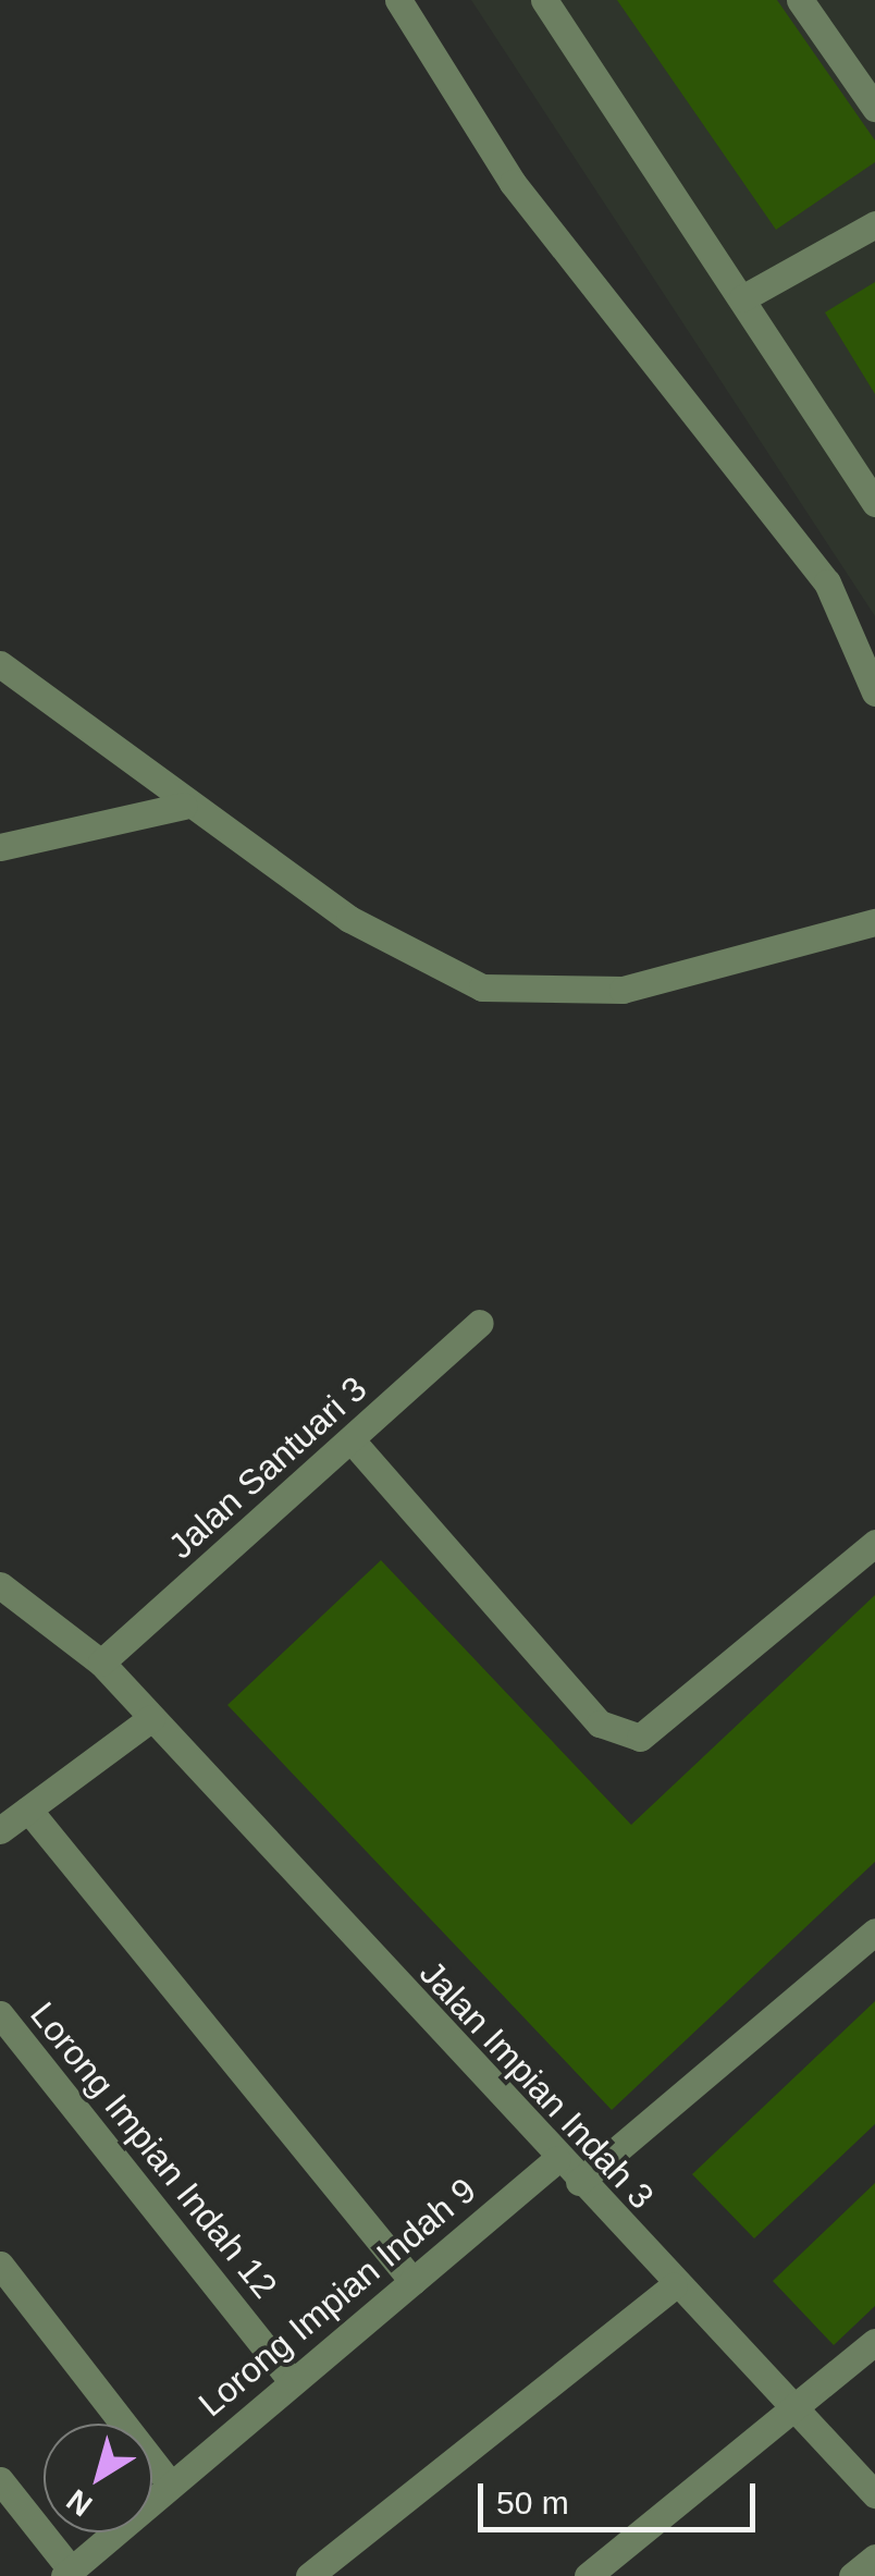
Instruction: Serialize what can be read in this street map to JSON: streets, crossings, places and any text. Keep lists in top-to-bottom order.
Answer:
{
  "streets": {
    "street": [
      "Jalan Santuari 3",
      "Jalan Impian Indah 3",
      "Lorong Impian Indah 12",
      "Lorong Impian Indah 9"
    ]
  },
  "crossings": [
    ["Jalan Santuari 3", "Jalan Impian Indah 3"],
    ["Jalan Impian Indah 3", "Lorong Impian Indah 9"],
    ["Lorong Impian Indah 12", "Lorong Impian Indah 9"]
  ],
  "scale_bar": "50 m",
  "north": "bottom left"
}
